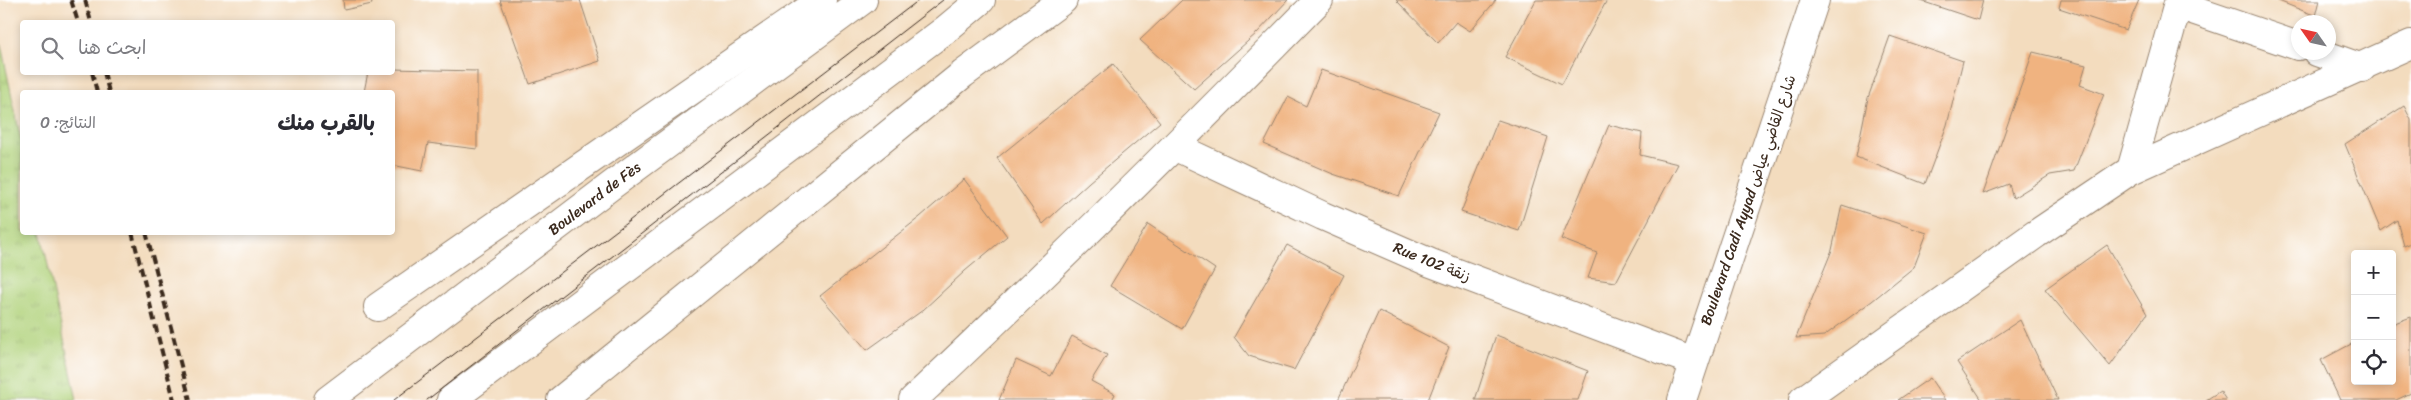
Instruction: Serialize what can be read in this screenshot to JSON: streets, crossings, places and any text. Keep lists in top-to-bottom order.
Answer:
{
  "streets": {
    "street": ["Boulevard de Fès", "Boulevard Cadi Ayyad شارع القاضي عياض", "Rue 102 زنقة"]
  },
  "crossings": [
    ["Boulevard Cadi Ayyad شارع القاضي عياض", "Rue 102 زنقة"]
  ],
  "north": "top left",
  "page": {
    "search": "ابحث هنا",
    "heading": ["بالقرب منك", "النتائج: 0"],
    "map_buttons": ["+", "−"]
  }
}
